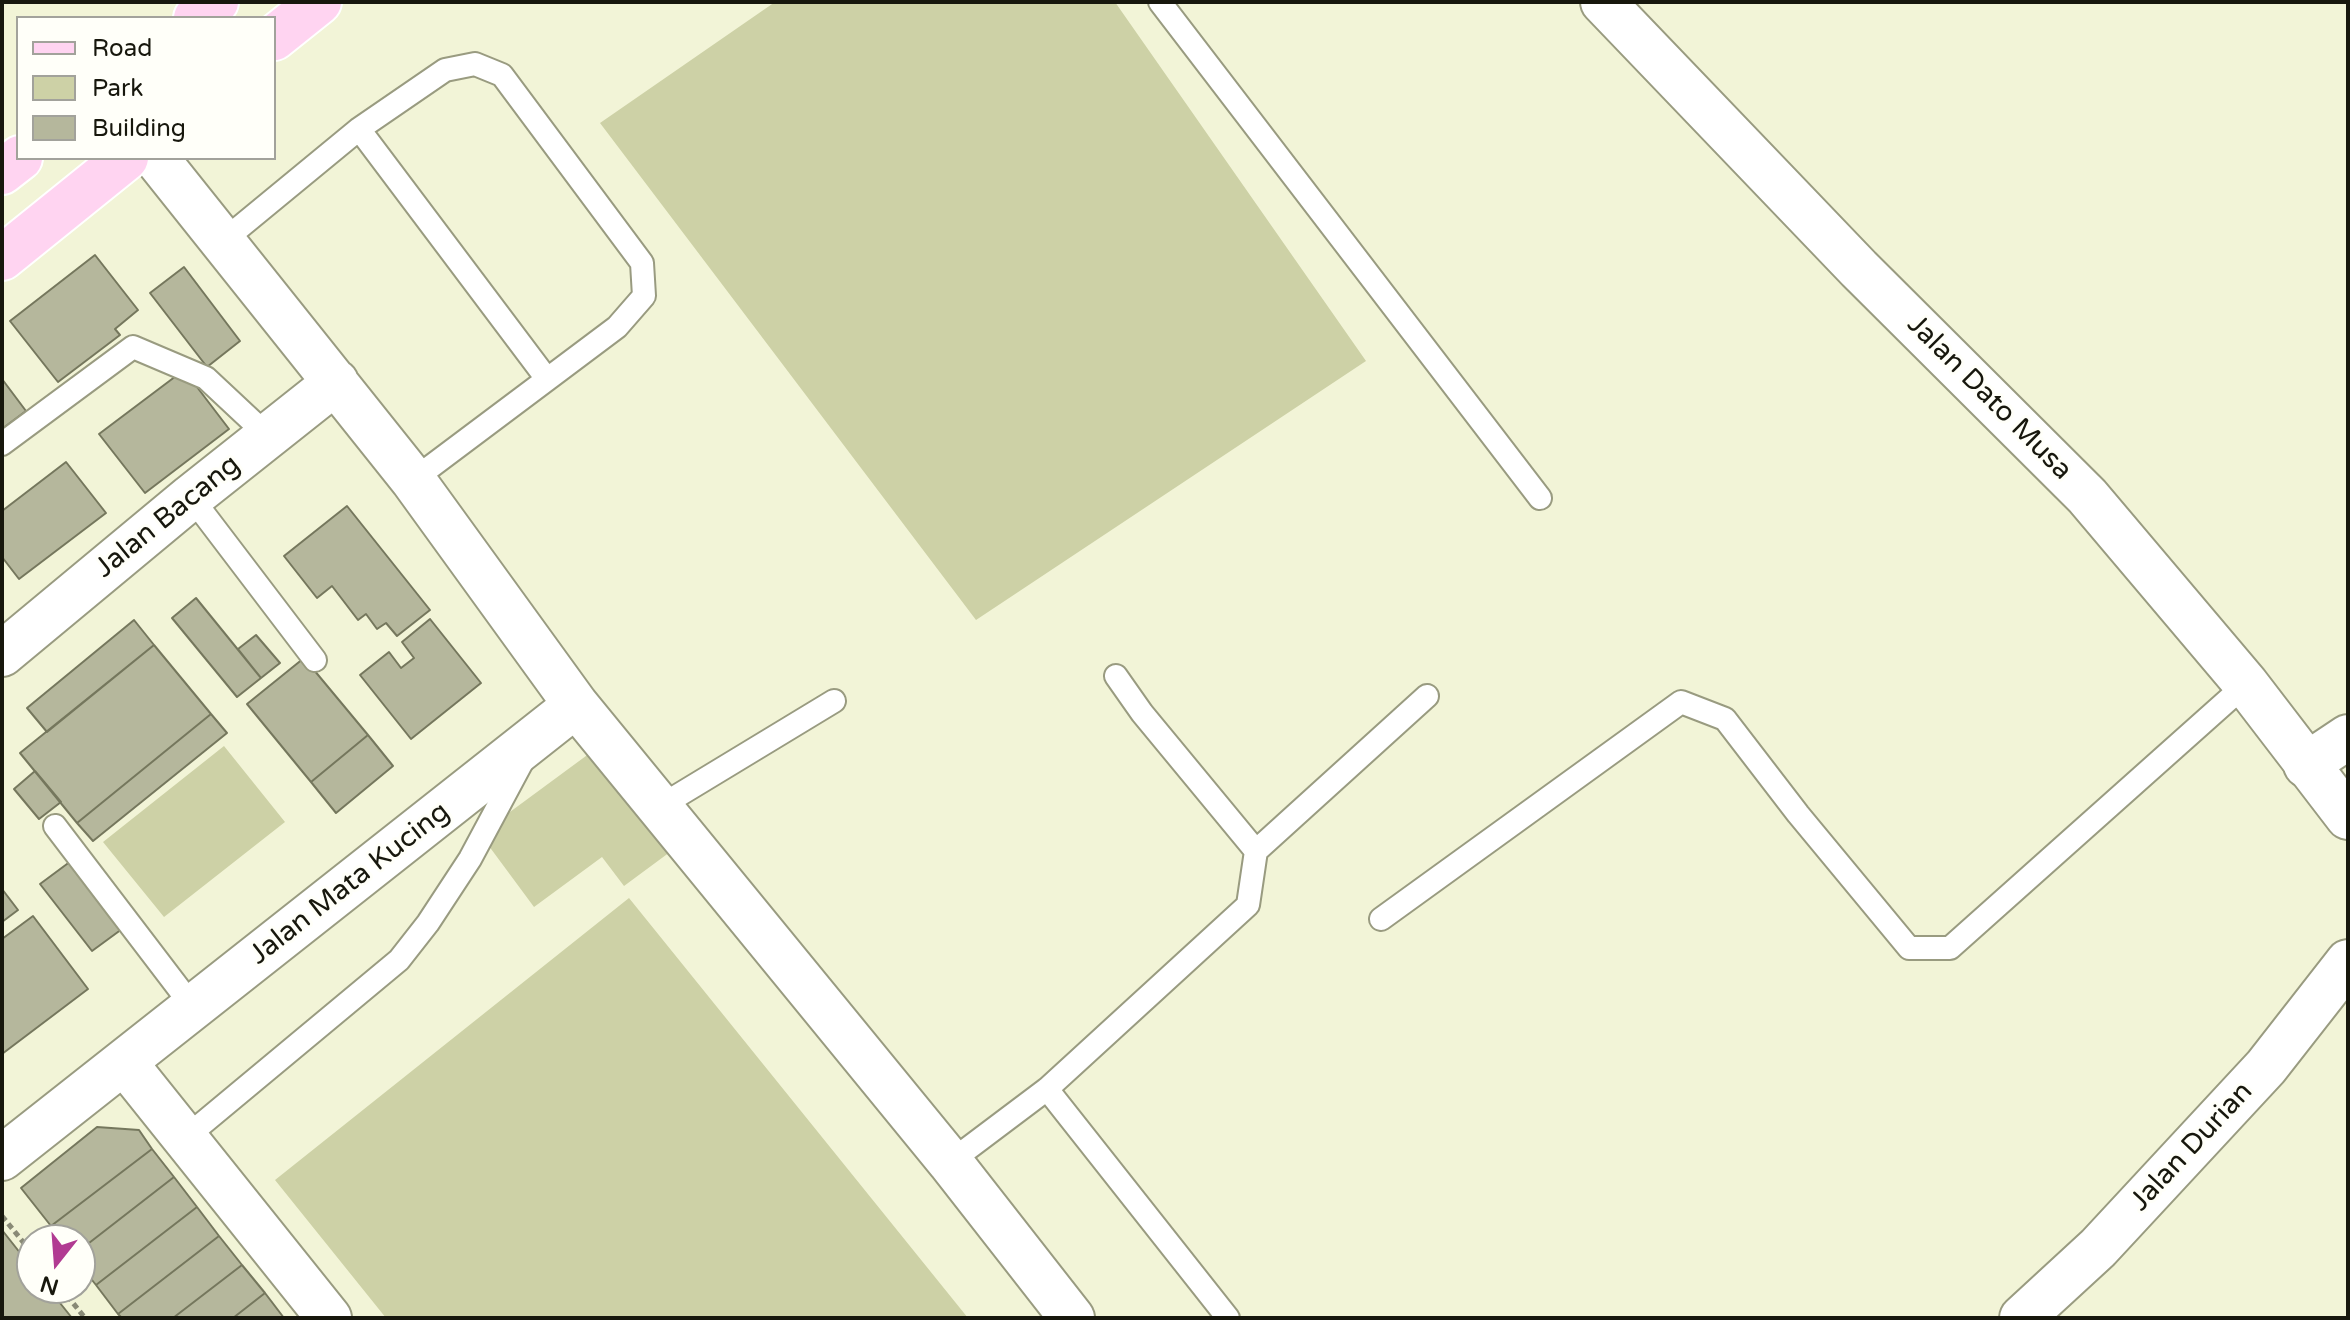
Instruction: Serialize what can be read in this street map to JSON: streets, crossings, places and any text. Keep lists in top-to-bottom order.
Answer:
{
  "streets": {
    "street": [
      "Jalan Dato Musa",
      "Jalan Bacang",
      "Jalan Mata Kucing",
      "Jalan Durian"
    ]
  },
  "legend": ["Road", "Park", "Building"],
  "north": "bottom"
}
